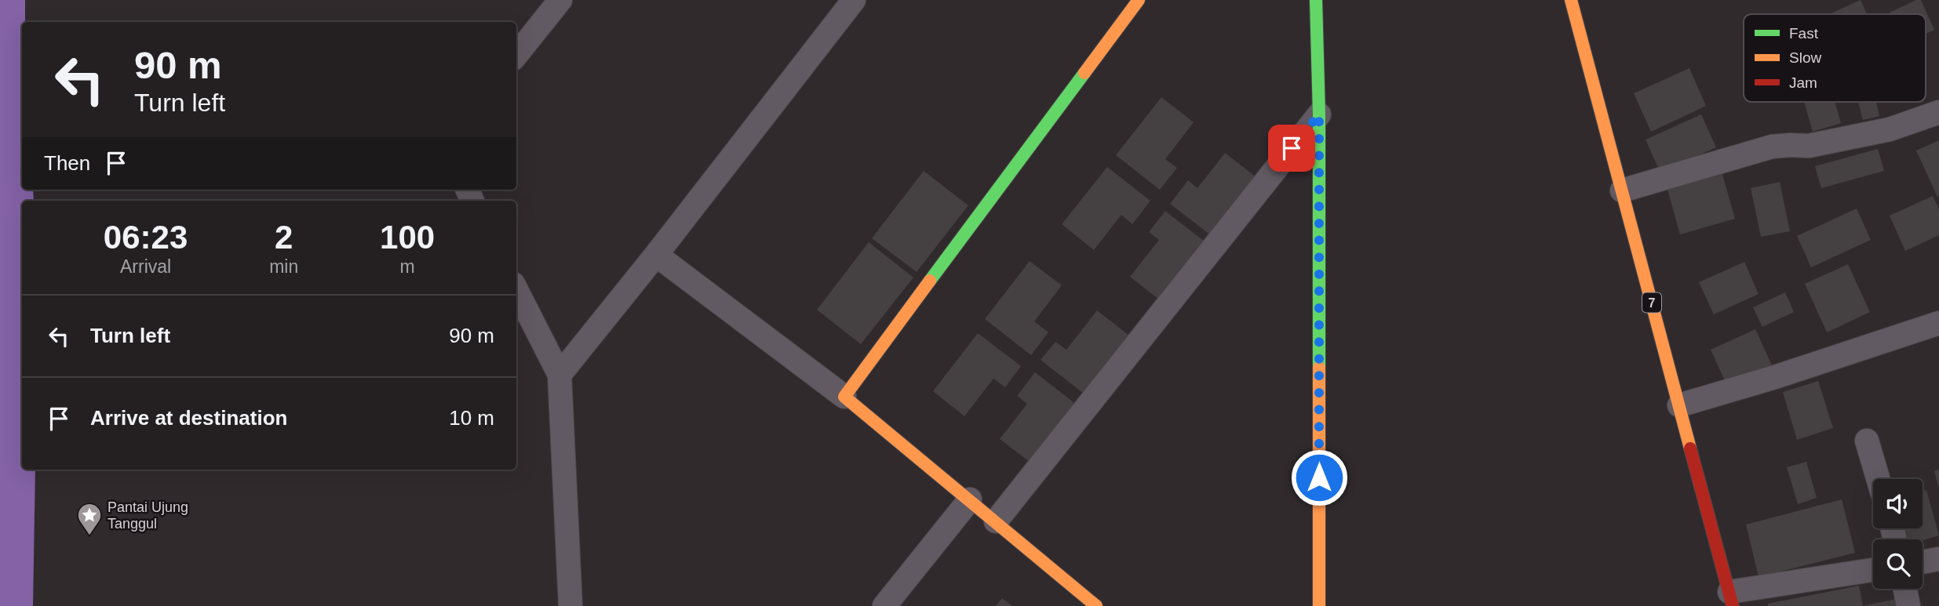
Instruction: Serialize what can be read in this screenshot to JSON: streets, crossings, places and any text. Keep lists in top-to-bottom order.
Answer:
{
  "streets": {
    "main road": ["7"]
  },
  "places": {
    "place": ["Pantai Ujung Tanggul"]
  },
  "legend": ["Fast", "Slow", "Jam"],
  "page": {
    "turn": ["90 m", "Turn left"],
    "then": "Then",
    "eta": [
      "06:23",
      "Arrival",
      "2",
      "min",
      "100",
      "m"
    ],
    "list": [
      {
        "name": "Turn left",
        "value": "90 m"
      },
      {
        "name": "Arrive at destination",
        "value": "10 m"
      }
    ]
  }
}
